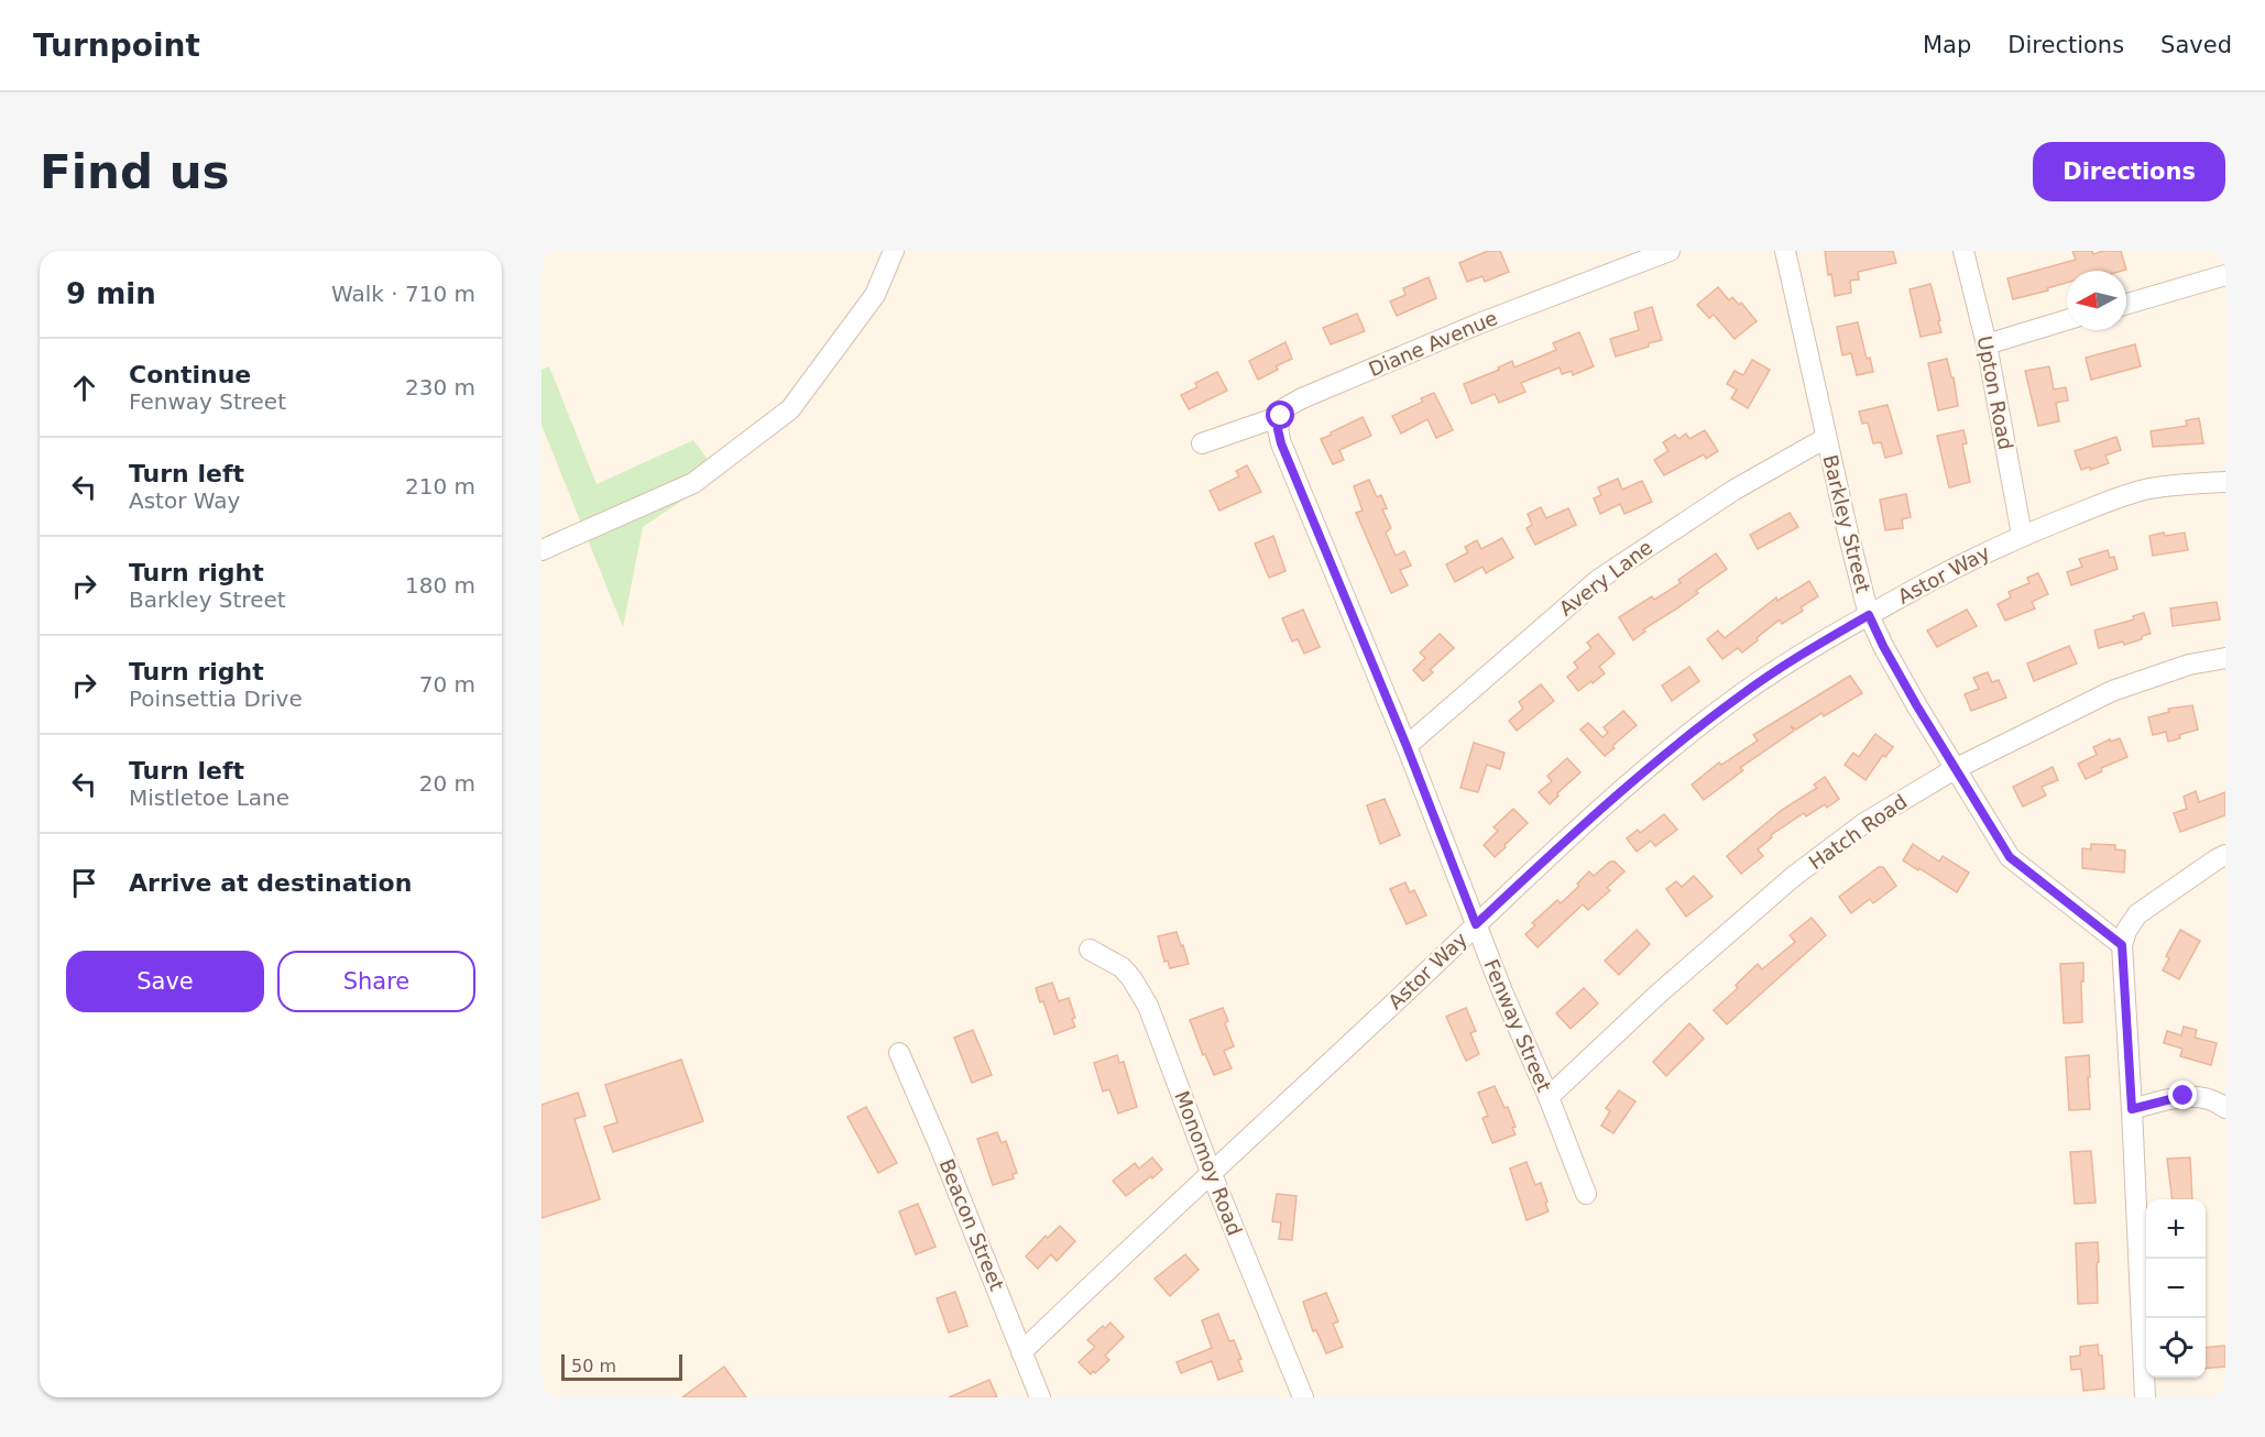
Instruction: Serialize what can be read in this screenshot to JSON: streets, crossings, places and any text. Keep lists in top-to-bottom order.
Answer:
{
  "streets": {
    "street": [
      "Diane Avenue",
      "Upton Road",
      "Barkley Street",
      "Astor Way",
      "Avery Lane",
      "Hatch Road",
      "Fenway Street",
      "Monomoy Road",
      "Beacon Street"
    ]
  },
  "crossings": [
    ["Diane Avenue", "Fenway Street"],
    ["Upton Road", "Astor Way"],
    ["Barkley Street", "Astor Way"],
    ["Barkley Street", "Avery Lane"],
    ["Barkley Street", "Hatch Road"],
    ["Astor Way", "Fenway Street"],
    ["Astor Way", "Monomoy Road"],
    ["Astor Way", "Beacon Street"],
    ["Avery Lane", "Fenway Street"],
    ["Hatch Road", "Fenway Street"]
  ],
  "scale_bar": "50 m",
  "north": "left",
  "page": {
    "header": "Turnpoint",
    "nav": ["Map", "Directions", "Saved"],
    "buttons": [
      "Directions",
      ["Save", "Share"]
    ],
    "title": "Find us",
    "heading": ["9 min", "Walk · 710 m"],
    "list": [
      ["Continue", "Fenway Street", "230 m"],
      ["Turn left", "Astor Way", "210 m"],
      ["Turn right", "Barkley Street", "180 m"],
      ["Turn right", "Poinsettia Drive", "70 m"],
      ["Turn left", "Mistletoe Lane", "20 m"],
      "Arrive at destination"
    ],
    "map_buttons": ["+", "−"],
    "scale": "50 m"
  }
}
